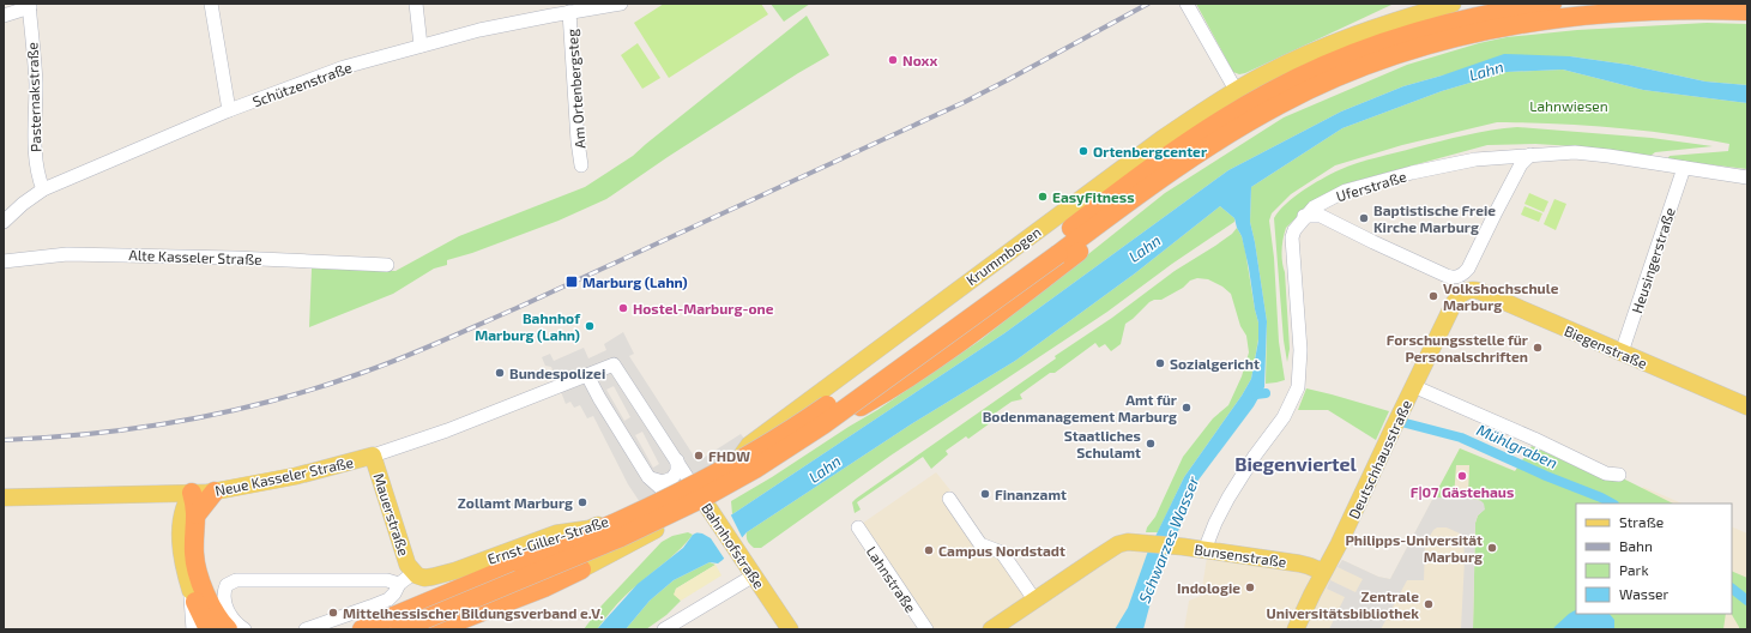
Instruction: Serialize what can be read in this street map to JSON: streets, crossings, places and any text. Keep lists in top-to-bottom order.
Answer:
{
  "streets": {
    "main road": [
      "Krummbogen",
      "Biegenstraße",
      "Deutschhausstraße",
      "Neue Kasseler Straße",
      "Mauerstraße",
      "Ernst-Giller-Straße",
      "Bahnhofstraße",
      "Bunsenstraße"
    ],
    "street": [
      "Schützenstraße",
      "Am Ortenbergsteg",
      "Pasternakstraße",
      "Uferstraße",
      "Alte Kasseler Straße",
      "Heusingerstraße",
      "Lahnstraße"
    ]
  },
  "crossings": [
    ["Schützenstraße", "Am Ortenbergsteg"],
    ["Schützenstraße", "Pasternakstraße"],
    ["Uferstraße", "Heusingerstraße"],
    ["Uferstraße", "Biegenstraße"],
    ["Uferstraße", "Deutschhausstraße"],
    ["Uferstraße", "Bunsenstraße"],
    ["Krummbogen", "Ernst-Giller-Straße"],
    ["Krummbogen", "Bahnhofstraße"],
    ["Heusingerstraße", "Biegenstraße"],
    ["Biegenstraße", "Deutschhausstraße"],
    ["Deutschhausstraße", "Bunsenstraße"],
    ["Neue Kasseler Straße", "Mauerstraße"],
    ["Neue Kasseler Straße", "Bahnhofstraße"],
    ["Mauerstraße", "Ernst-Giller-Straße"],
    ["Ernst-Giller-Straße", "Bahnhofstraße"]
  ],
  "districts": ["Biegenviertel"],
  "water": ["Lahn", "Mühlgraben", "Schwarzes Wasser"],
  "parks": ["Lahnwiesen"],
  "places": {
    "other": [
      "Noxx",
      "Ortenbergcenter",
      "EasyFitness",
      "Baptistische Freie Kirche Marburg",
      "Volkshochschule Marburg",
      "Hostel-Marburg-one",
      "Bahnhof Marburg (Lahn)",
      "Forschungsstelle für Personalschriften",
      "Sozialgericht",
      "Bundespolizei",
      "Amt für Bodenmanagement Marburg",
      "Staatliches Schulamt",
      "FHDW",
      "F|07 Gästehaus",
      "Finanzamt",
      "Zollamt Marburg",
      "Philipps-Universität Marburg",
      "Campus Nordstadt",
      "Indologie",
      "Zentrale Universitätsbibliothek",
      "Mittelhessischer Bildungsverband e.V."
    ],
    "transit": ["Marburg (Lahn)"]
  },
  "legend": [
    "Straße",
    "Bahn",
    "Park",
    "Wasser"
  ]
}
